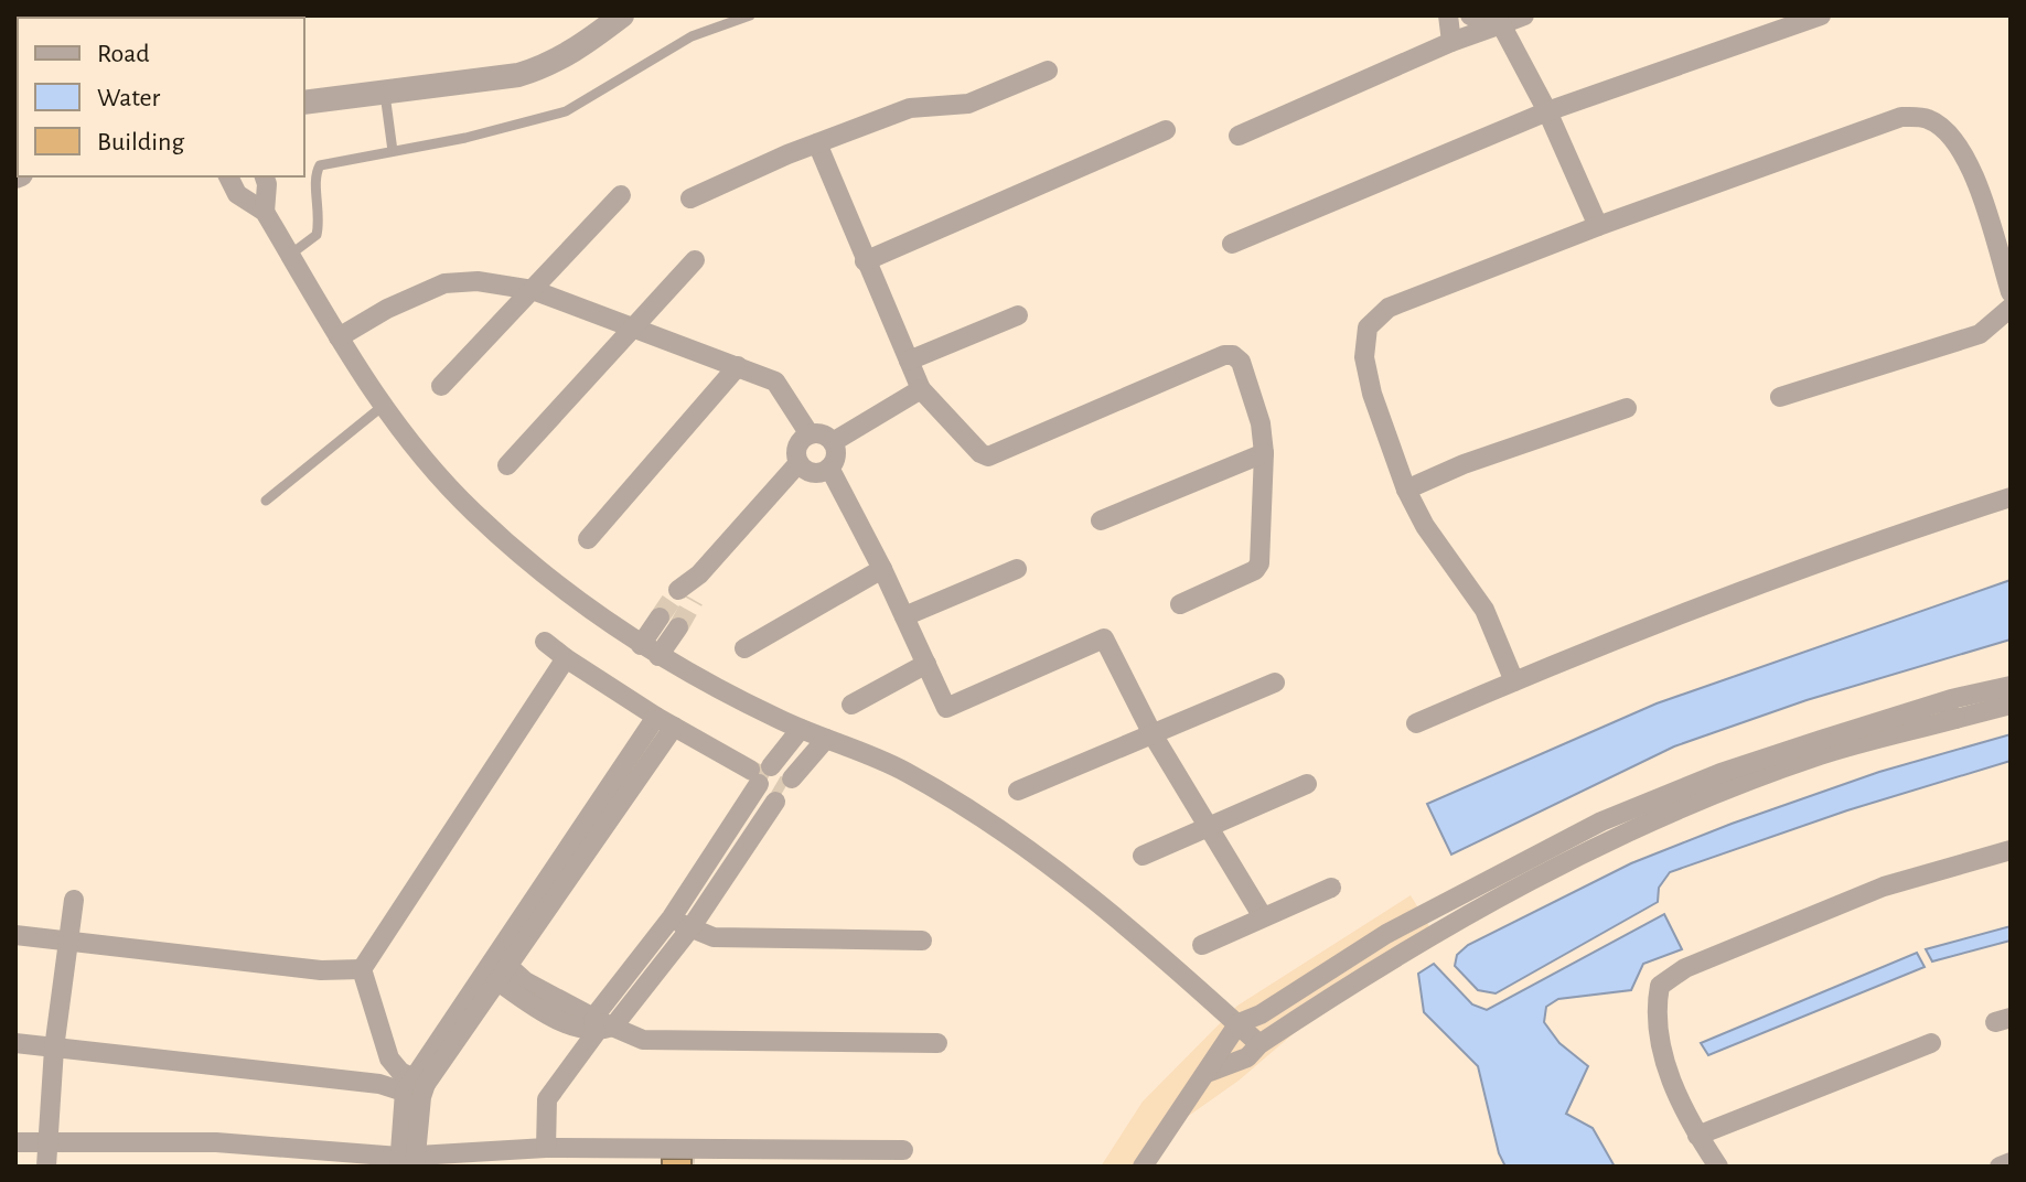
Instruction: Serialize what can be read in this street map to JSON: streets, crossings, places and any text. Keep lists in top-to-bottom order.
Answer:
{
  "legend": ["Road", "Water", "Building"]
}
